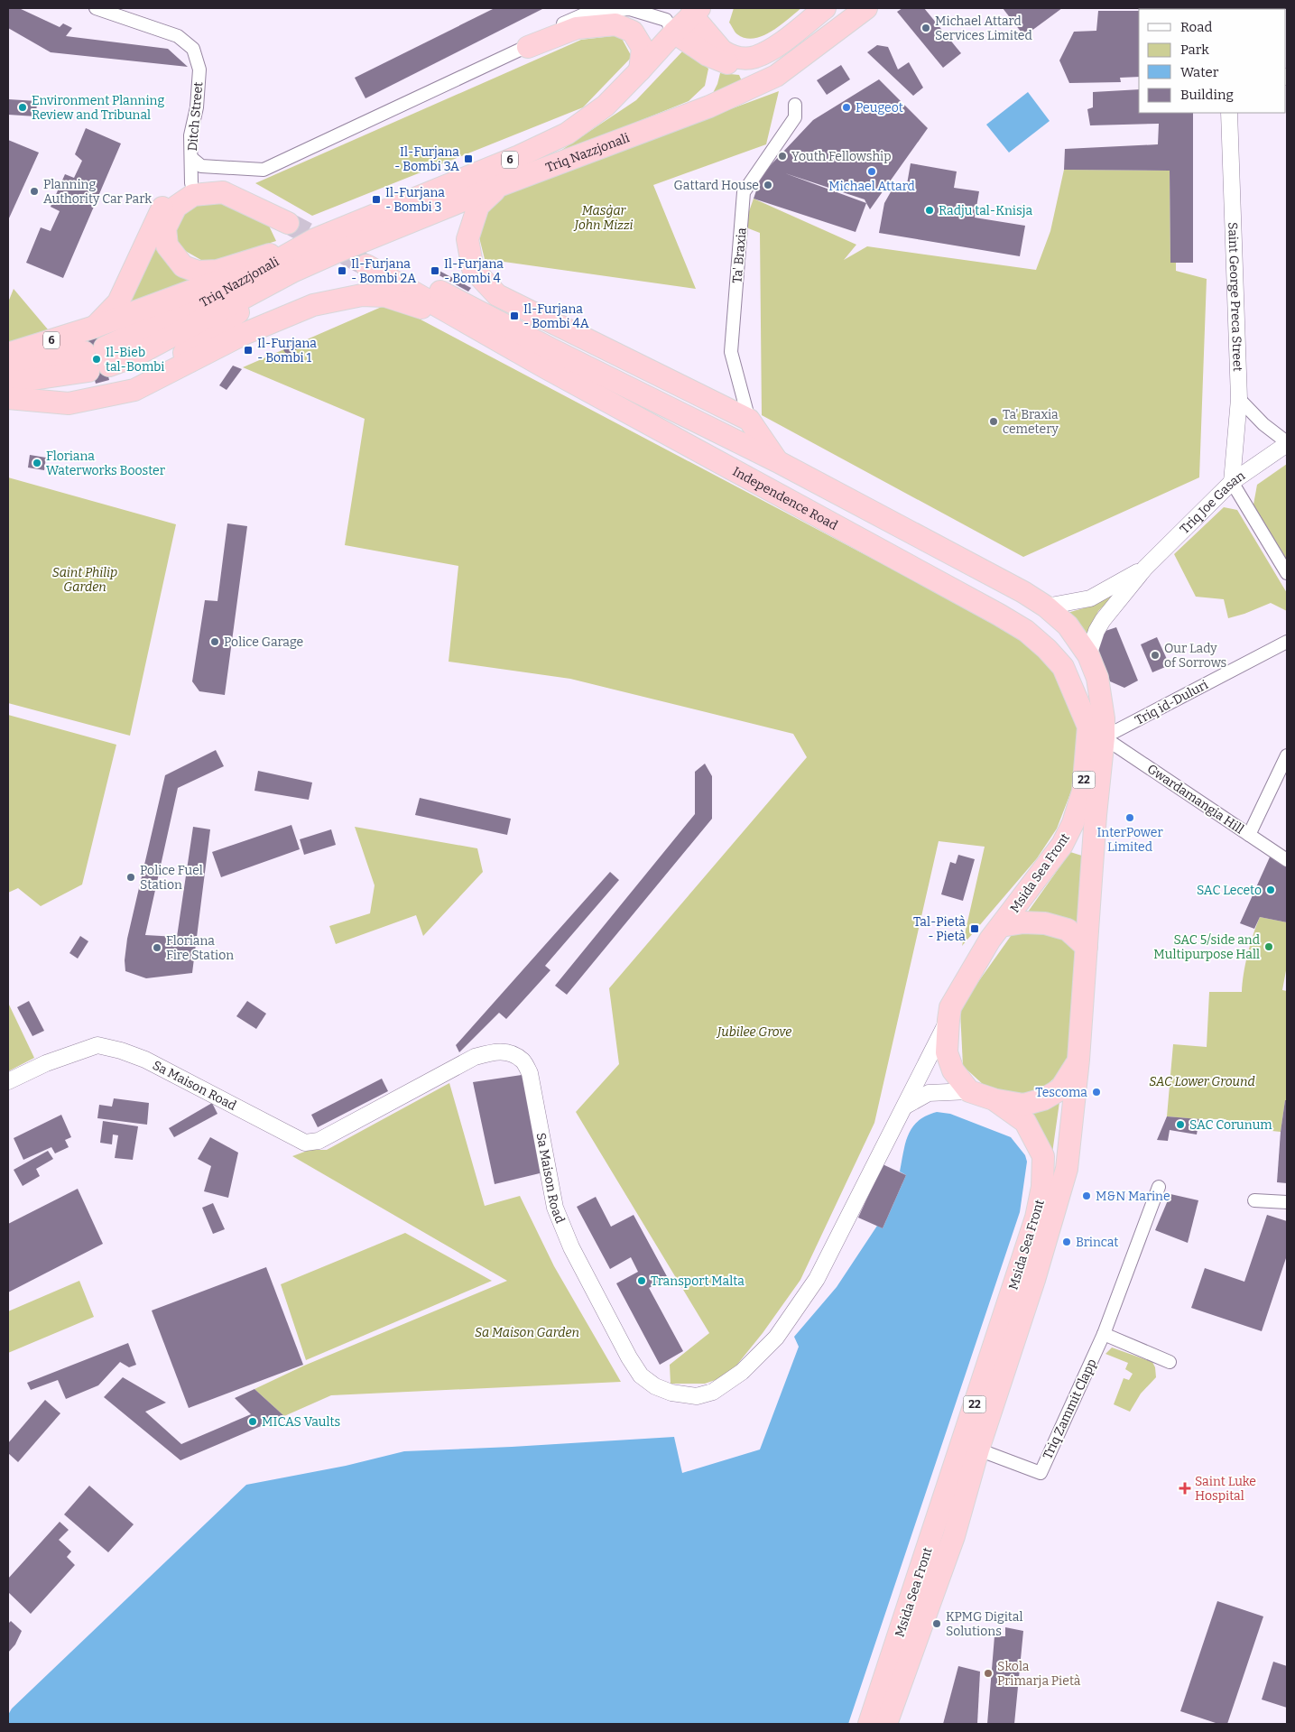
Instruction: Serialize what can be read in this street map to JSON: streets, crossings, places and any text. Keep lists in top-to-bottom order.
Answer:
{
  "streets": {
    "highway": [
      "Triq Nazzjonali",
      "6",
      "Independence Road",
      "22",
      "Msida Sea Front"
    ],
    "street": [
      "Ditch Street",
      "Ta' Braxia",
      "Saint George Preca Street",
      "Triq Joe Gasan",
      "Triq id-Duluri",
      "Gwardamangia Hill",
      "Sa Maison Road",
      "Triq Zammit Clapp"
    ]
  },
  "crossings": [
    ["Triq Nazzjonali", "6"],
    ["Saint George Preca Street", "Triq Joe Gasan"],
    ["Independence Road", "Msida Sea Front"],
    ["Triq Joe Gasan", "Msida Sea Front"],
    ["Triq id-Duluri", "Gwardamangia Hill"],
    ["Triq id-Duluri", "Msida Sea Front"],
    ["Gwardamangia Hill", "Msida Sea Front"],
    ["Msida Sea Front", "Sa Maison Road"],
    ["Msida Sea Front", "Triq Zammit Clapp"]
  ],
  "parks": [
    "Masġar John Mizzi",
    "Saint Philip Garden",
    "Jubilee Grove",
    "SAC Lower Ground",
    "Sa Maison Garden"
  ],
  "places": {
    "other": [
      "Michael Attard Services Limited",
      "Environment Planning Review and Tribunal",
      "Peugeot",
      "Youth Fellowship",
      "Michael Attard",
      "Gattard House",
      "Planning Authority Car Park",
      "Radju tal-Knisja",
      "Il-Bieb tal-Bombi",
      "Ta' Braxia cemetery",
      "Floriana Waterworks Booster",
      "Police Garage",
      "Our Lady of Sorrows",
      "InterPower Limited",
      "Police Fuel Station",
      "SAC Leceto",
      "SAC 5/side and Multipurpose Hall",
      "Floriana Fire Station",
      "Tescoma",
      "SAC Corunum",
      "M&N Marine",
      "Brincat",
      "Transport Malta",
      "MICAS Vaults",
      "KPMG Digital Solutions",
      "Skola Primarja Pietà"
    ],
    "transit": [
      "Il-Furjana - Bombi 3A",
      "Il-Furjana - Bombi 3",
      "Il-Furjana - Bombi 2A",
      "Il-Furjana - Bombi 4",
      "Il-Furjana - Bombi 4A",
      "Il-Furjana - Bombi 1",
      "Tal-Pietà - Pietà"
    ],
    "health": ["Saint Luke Hospital"]
  },
  "legend": [
    "Road",
    "Park",
    "Water",
    "Building"
  ]
}
